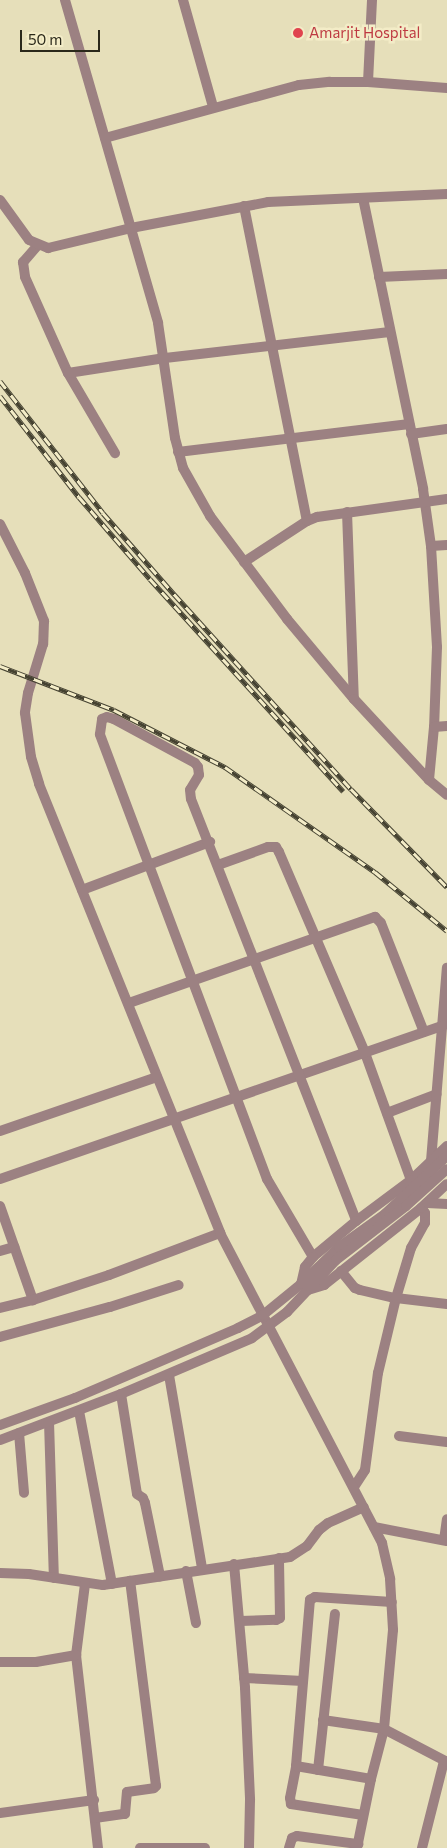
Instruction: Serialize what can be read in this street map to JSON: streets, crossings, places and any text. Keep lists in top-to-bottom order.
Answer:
{
  "places": ["Amarjit Hospital"],
  "scale_bar": "50 m"
}
